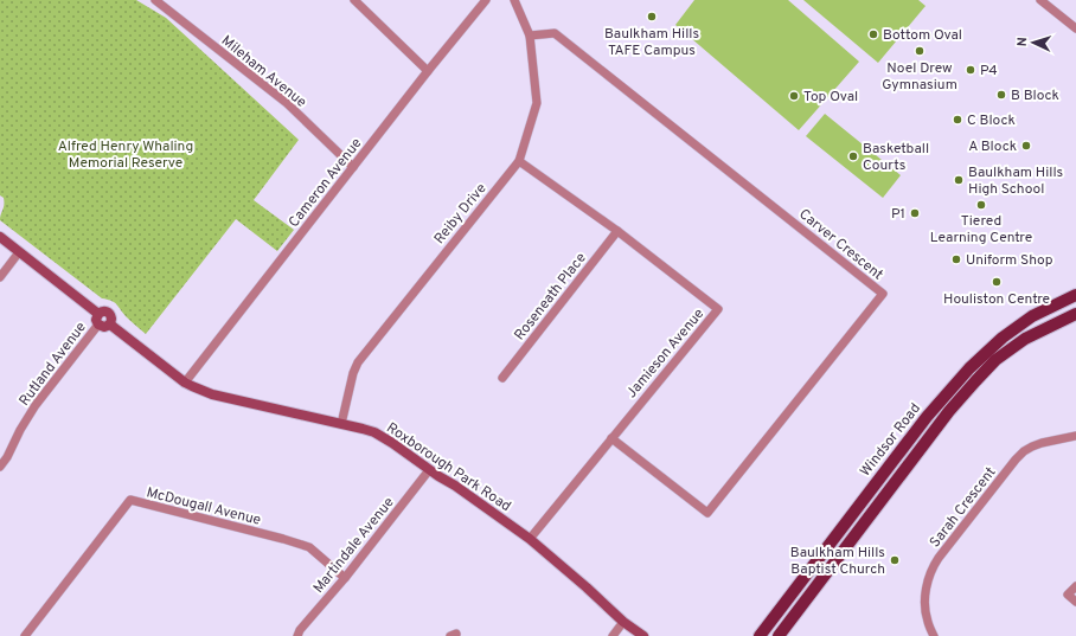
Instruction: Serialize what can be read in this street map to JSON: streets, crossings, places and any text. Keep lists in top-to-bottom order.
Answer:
{
  "streets": {
    "main road": ["Windsor Road"],
    "street": [
      "Mileham Avenue",
      "Cameron Avenue",
      "Reiby Drive",
      "Carver Crescent",
      "Roseneath Place",
      "Jamieson Avenue",
      "Rutland Avenue",
      "Roxborough Park Road",
      "McDougall Avenue",
      "Sarah Crescent",
      "Martindale Avenue"
    ]
  },
  "crossings": [
    ["Mileham Avenue", "Cameron Avenue"],
    ["Cameron Avenue", "Roxborough Park Road"],
    ["Reiby Drive", "Carver Crescent"],
    ["Reiby Drive", "Jamieson Avenue"],
    ["Reiby Drive", "Roxborough Park Road"],
    ["Carver Crescent", "Jamieson Avenue"],
    ["Roseneath Place", "Jamieson Avenue"],
    ["Jamieson Avenue", "Roxborough Park Road"],
    ["Rutland Avenue", "Roxborough Park Road"],
    ["Roxborough Park Road", "Martindale Avenue"],
    ["McDougall Avenue", "Martindale Avenue"]
  ],
  "parks": ["Alfred Henry Whaling Memorial Reserve"],
  "places": [
    "Baulkham Hills TAFE Campus",
    "Bottom Oval",
    "Noel Drew Gymnasium",
    "P4",
    "B Block",
    "Top Oval",
    "C Block",
    "A Block",
    "Basketball Courts",
    "Baulkham Hills High School",
    "Tiered Learning Centre",
    "P1",
    "Uniform Shop",
    "Houliston Centre",
    "Baulkham Hills Baptist Church"
  ],
  "north": "left"
}
